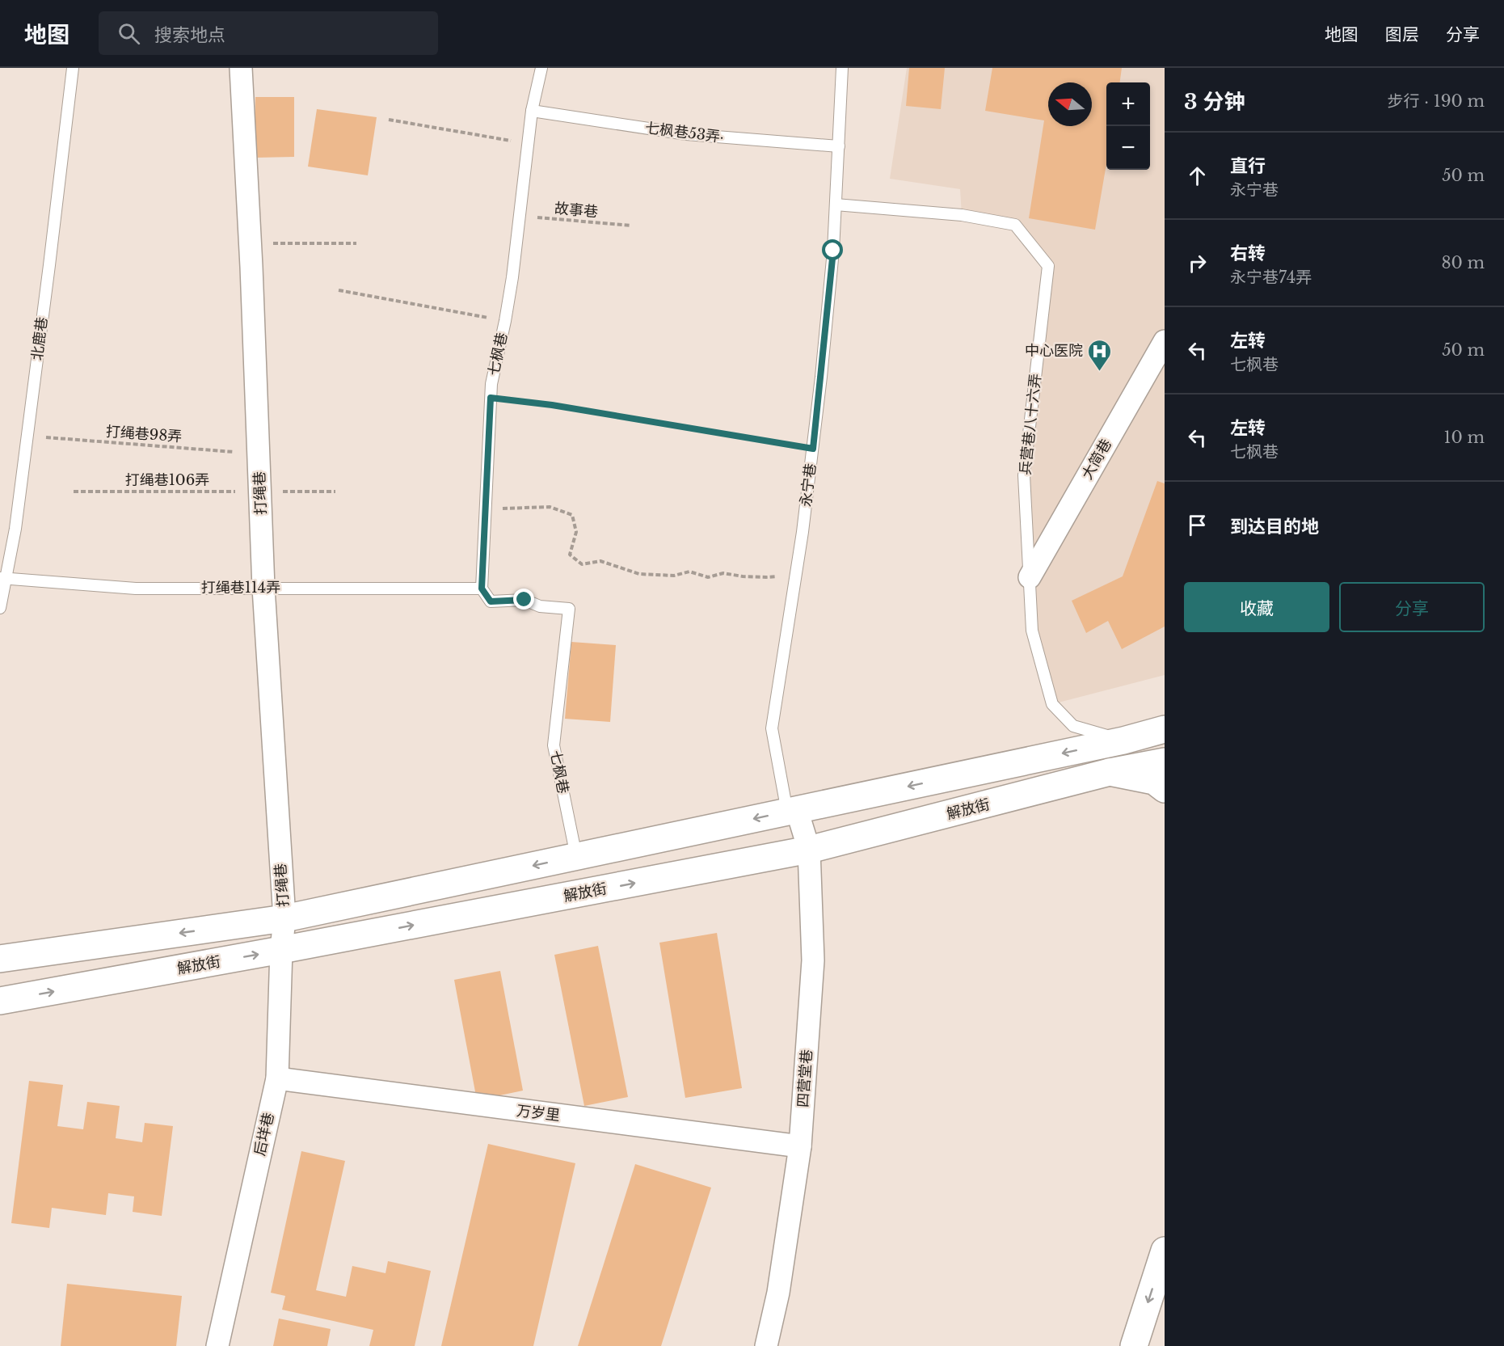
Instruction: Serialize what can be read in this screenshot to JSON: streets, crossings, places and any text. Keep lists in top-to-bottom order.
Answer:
{
  "streets": {
    "main road": ["解放街"],
    "street": [
      "大简巷",
      "打绳巷",
      "四营堂巷",
      "万岁里",
      "后垟巷"
    ],
    "lane": [
      "七枫巷53弄·",
      "北鹿巷",
      "七枫巷",
      "兵营巷八十六弄",
      "永宁巷",
      "打绳巷114弄"
    ],
    "path": ["故事巷", "打绳巷98弄", "打绳巷106弄"]
  },
  "crossings": [
    ["七枫巷53弄·", "七枫巷"],
    ["七枫巷53弄·", "永宁巷"],
    ["故事巷", "七枫巷"],
    ["北鹿巷", "打绳巷98弄"],
    ["北鹿巷", "打绳巷114弄"],
    ["七枫巷", "打绳巷114弄"],
    ["兵营巷八十六弄", "大简巷"],
    ["兵营巷八十六弄", "永宁巷"],
    ["打绳巷98弄", "打绳巷"],
    ["打绳巷106弄", "打绳巷"],
    ["永宁巷", "四营堂巷"],
    ["打绳巷", "打绳巷114弄"],
    ["打绳巷", "后垟巷"],
    ["解放街", "四营堂巷"],
    ["解放街", "后垟巷"],
    ["四营堂巷", "万岁里"],
    ["万岁里", "后垟巷"]
  ],
  "places": {
    "hospital": ["中心医院"]
  },
  "north": "left",
  "page": {
    "header": "地图",
    "search": "搜索地点",
    "nav": ["地图", "图层", "分享"],
    "heading": ["3 分钟", "步行 · 190 m"],
    "map_buttons": ["+", "−"],
    "list": [
      ["直行", "永宁巷", "50 m"],
      ["右转", "永宁巷74弄", "80 m"],
      ["左转", "七枫巷", "50 m"],
      ["左转", "七枫巷", "10 m"],
      "到达目的地"
    ],
    "buttons": ["收藏", "分享"]
  }
}
